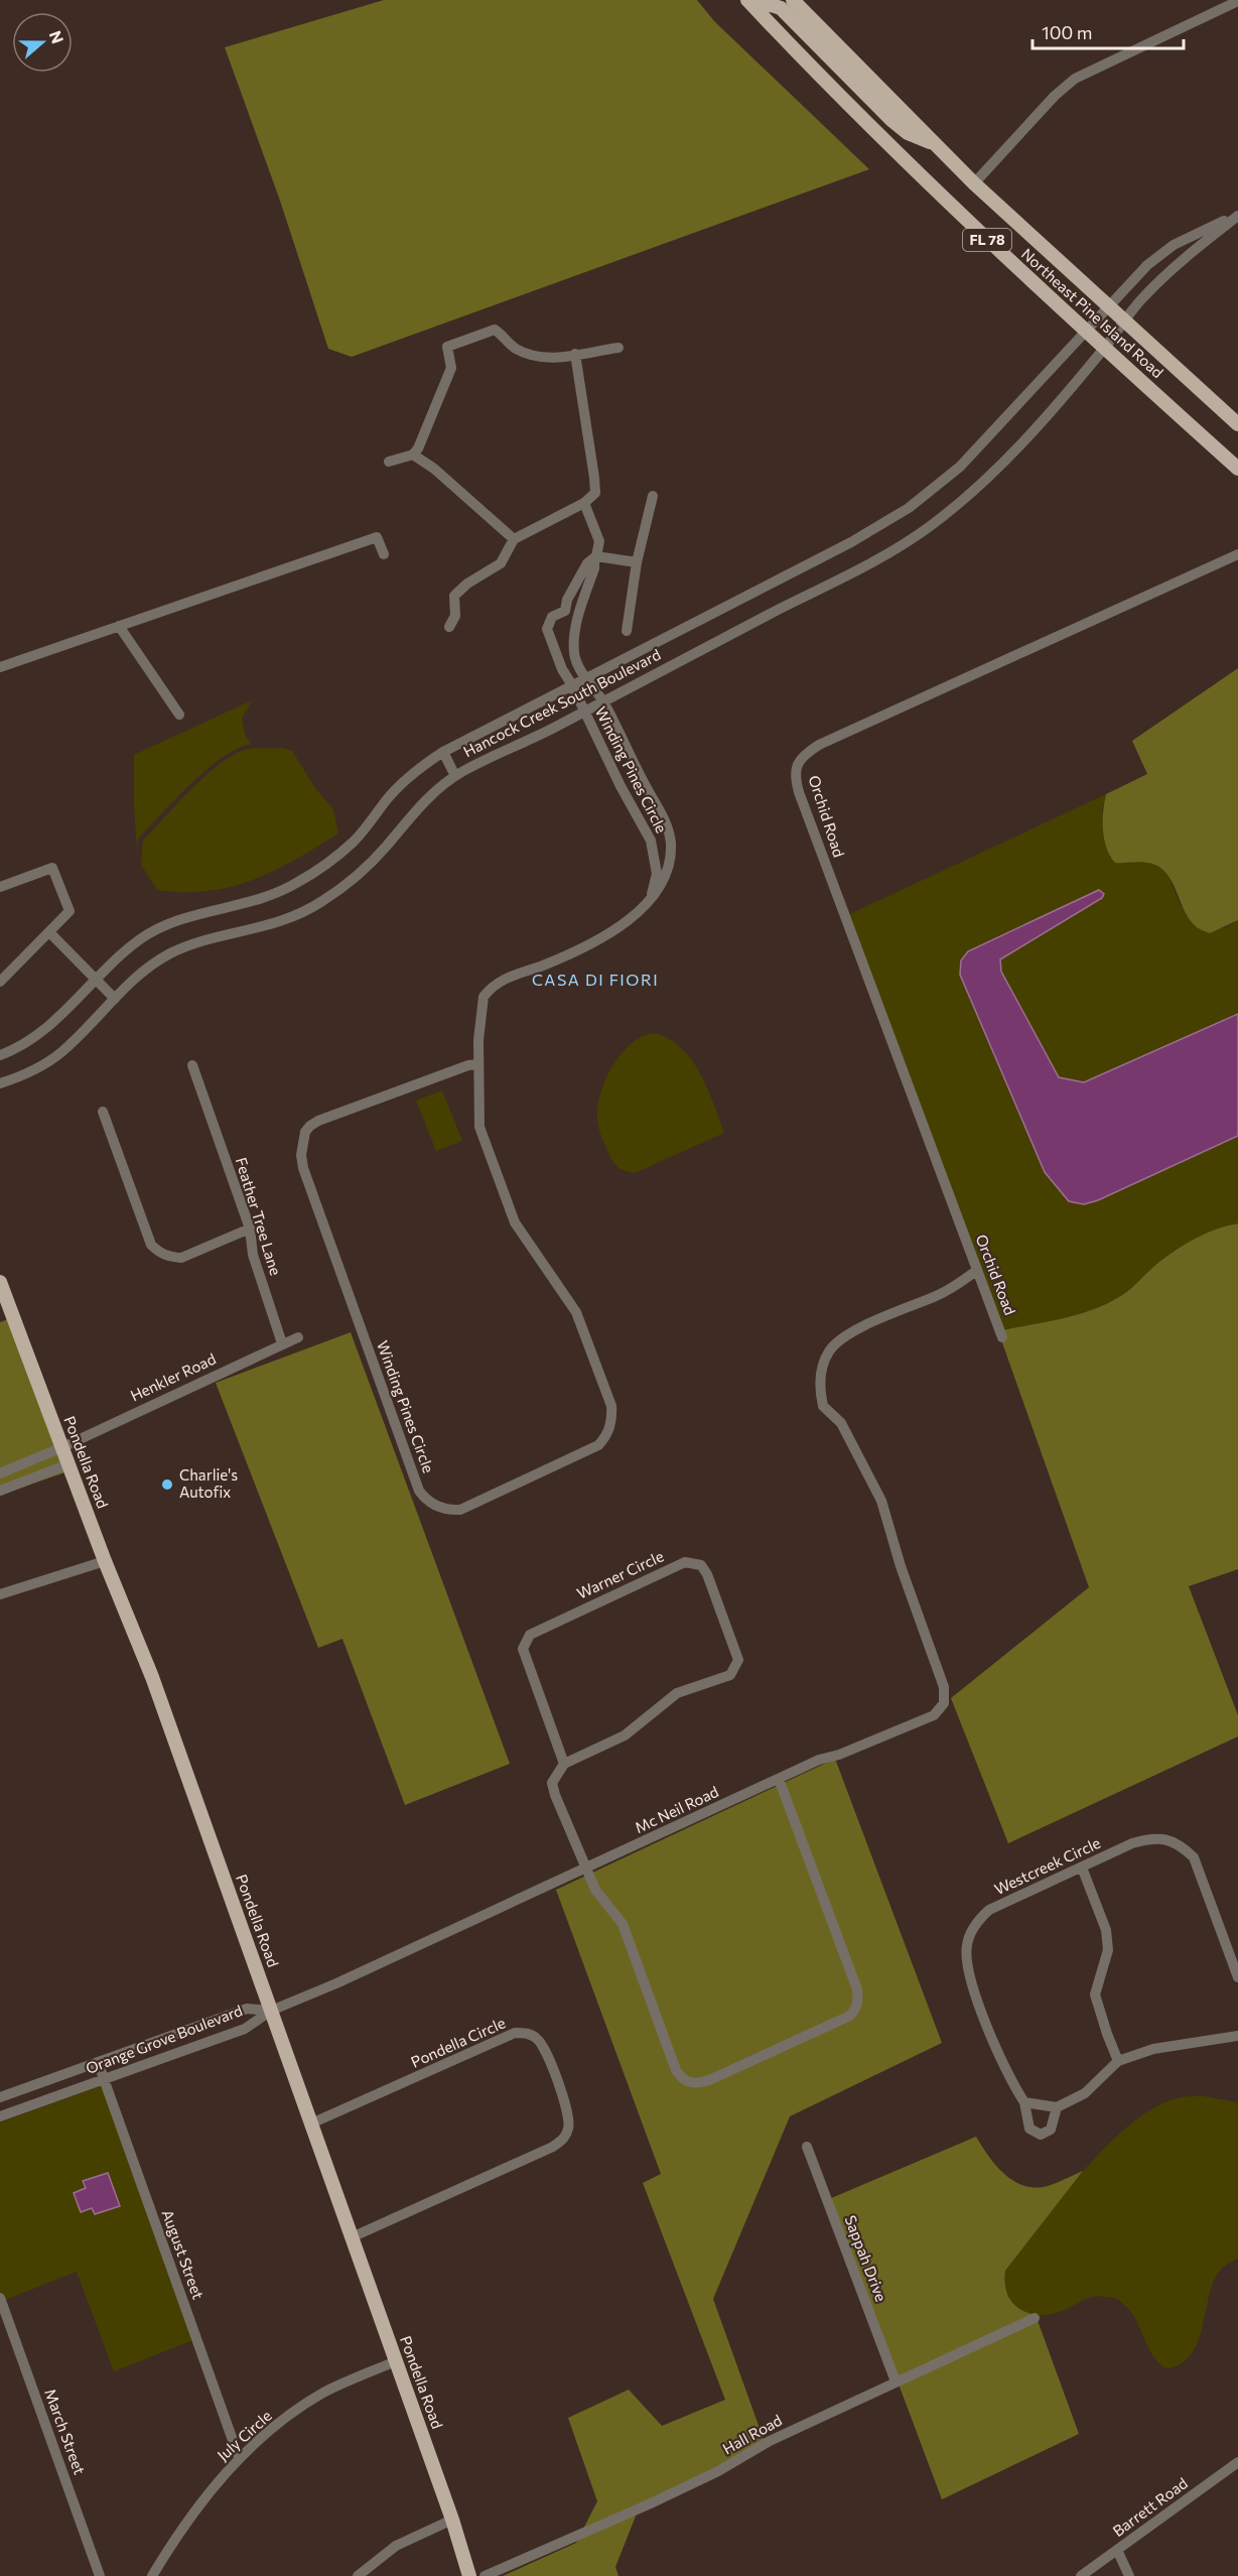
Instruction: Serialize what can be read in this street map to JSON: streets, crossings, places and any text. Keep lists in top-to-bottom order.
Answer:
{
  "streets": {
    "main road": ["FL 78", "Northeast Pine Island Road", "Pondella Road"],
    "street": [
      "Hancock Creek South Boulevard",
      "Winding Pines Circle",
      "Orchid Road",
      "Feather Tree Lane",
      "Henkler Road",
      "Warner Circle",
      "Mc Neil Road",
      "Westcreek Circle",
      "Orange Grove Boulevard",
      "Pondella Circle",
      "August Street",
      "Sappah Drive",
      "March Street",
      "Hall Road",
      "July Circle",
      "Barrett Road"
    ]
  },
  "crossings": [
    ["Northeast Pine Island Road", "Hancock Creek South Boulevard"],
    ["Hancock Creek South Boulevard", "Winding Pines Circle"],
    ["Orchid Road", "Mc Neil Road"],
    ["Feather Tree Lane", "Henkler Road"],
    ["Henkler Road", "Pondella Road"],
    ["Pondella Road", "Mc Neil Road"],
    ["Pondella Road", "Orange Grove Boulevard"],
    ["Pondella Road", "Pondella Circle"],
    ["Pondella Road", "July Circle"],
    ["Mc Neil Road", "Orange Grove Boulevard"],
    ["Orange Grove Boulevard", "August Street"],
    ["August Street", "July Circle"],
    ["Sappah Drive", "Hall Road"]
  ],
  "districts": ["CASA DI FIORI"],
  "places": ["Charlie's Autofix"],
  "scale_bar": "100 m",
  "north": "right"
}
